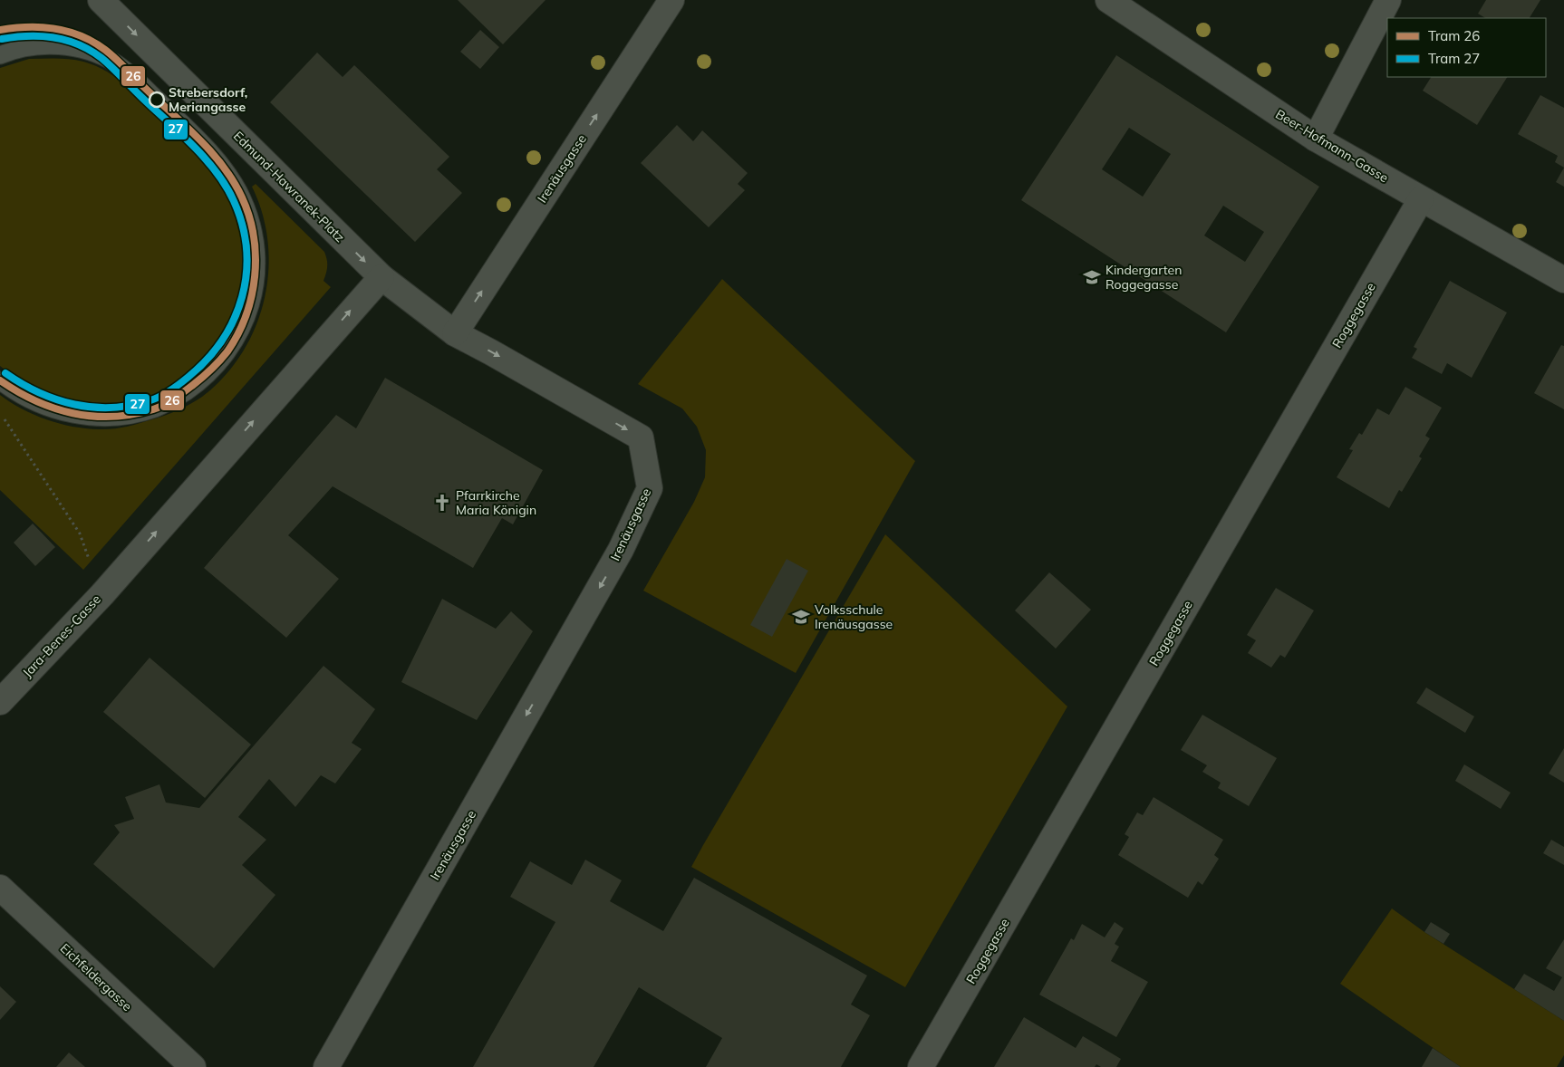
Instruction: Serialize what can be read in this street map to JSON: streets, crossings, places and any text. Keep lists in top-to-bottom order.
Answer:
{
  "streets": {
    "street": [
      "Beer-Hofmann-Gasse",
      "Irenäusgasse",
      "Edmund-Hawranek-Platz",
      "Roggegasse",
      "Jara-Benes-Gasse",
      "Eichfeldergasse"
    ]
  },
  "crossings": [
    ["Beer-Hofmann-Gasse", "Roggegasse"],
    ["Irenäusgasse", "Edmund-Hawranek-Platz"],
    ["Edmund-Hawranek-Platz", "Jara-Benes-Gasse"]
  ],
  "one_way": ["Edmund-Hawranek-Platz", "Jara-Benes-Gasse"],
  "places": {
    "other": ["Strebersdorf, Meriangasse"],
    "school or university": ["Kindergarten Roggegasse", "Volksschule Irenäusgasse"],
    "church": ["Pfarrkirche Maria Königin"]
  },
  "lines": ["tram line 26", "tram line 27"],
  "legend": ["Tram 26", "Tram 27"]
}
